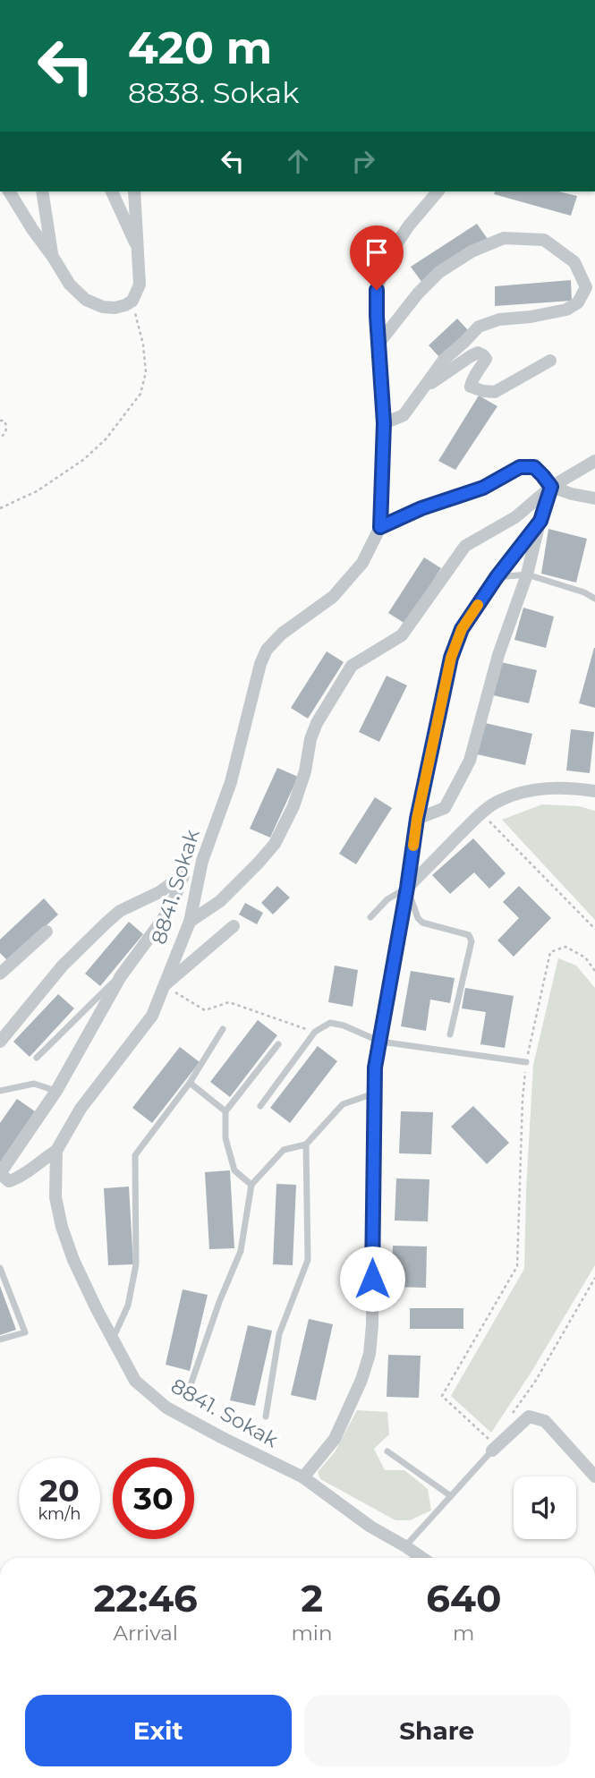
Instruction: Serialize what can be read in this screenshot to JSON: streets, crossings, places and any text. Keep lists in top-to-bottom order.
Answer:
{
  "streets": {
    "street": ["8841. Sokak"]
  },
  "page": {
    "turn": ["420 m", "8838. Sokak"],
    "speed": "20 km/h",
    "limit": "30",
    "eta": [
      "22:46",
      "Arrival",
      "2",
      "min",
      "640",
      "m"
    ],
    "buttons": ["Exit", "Share"]
  }
}
